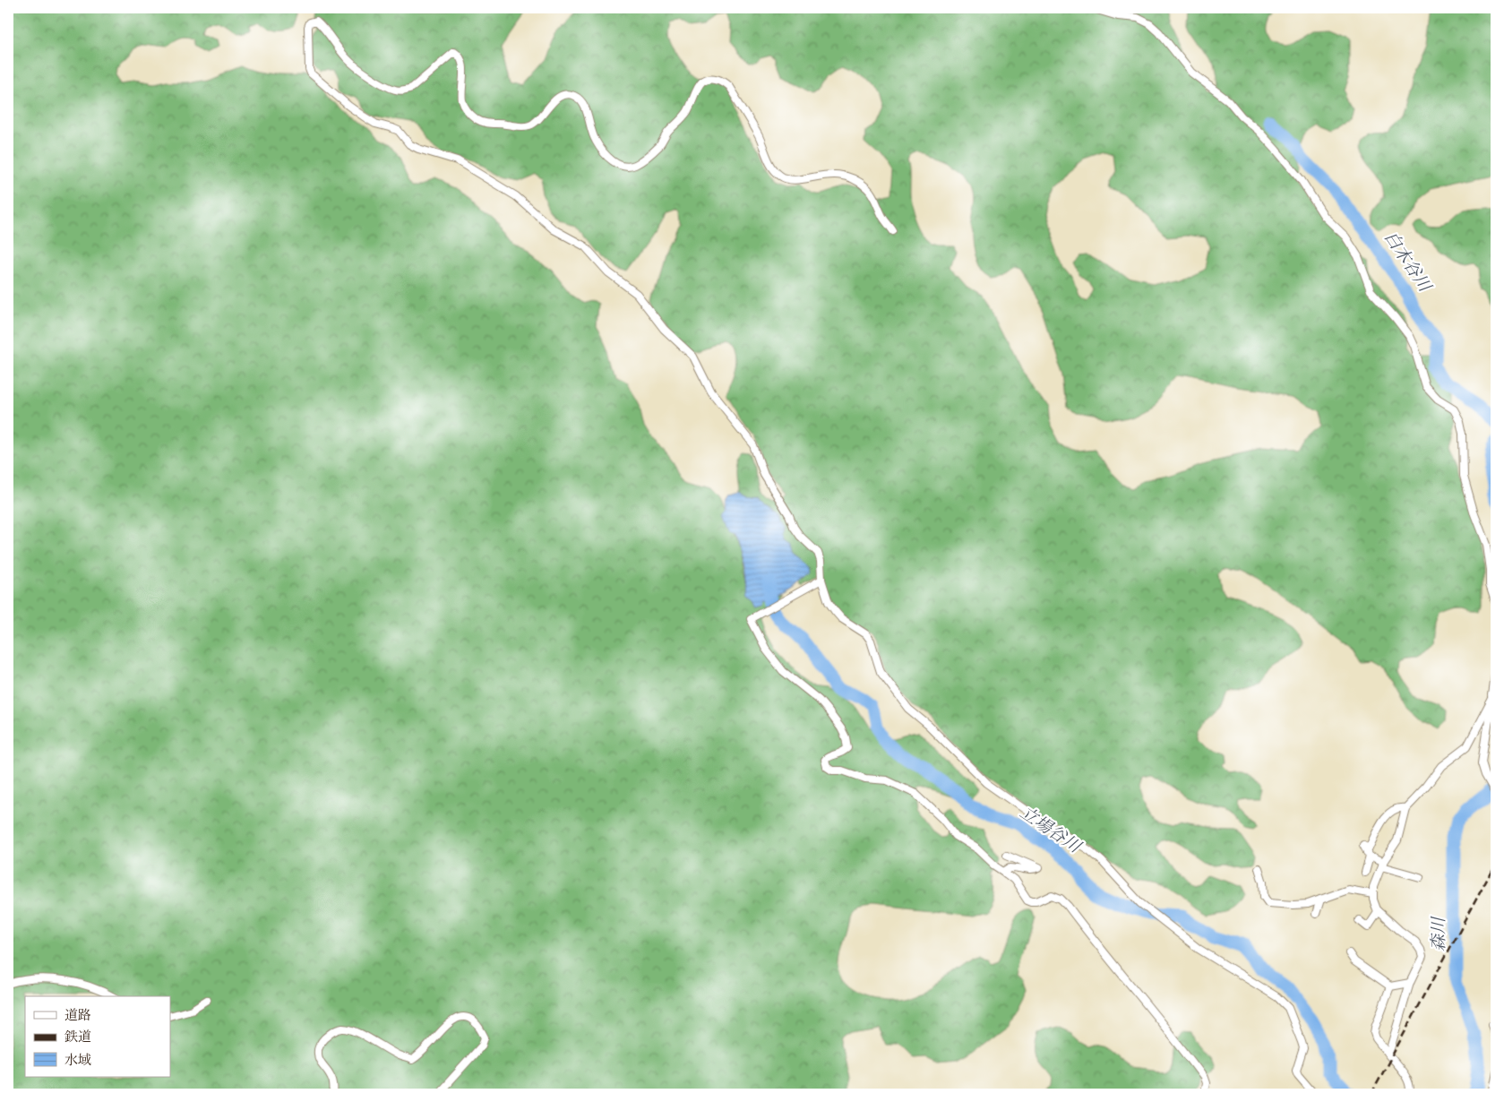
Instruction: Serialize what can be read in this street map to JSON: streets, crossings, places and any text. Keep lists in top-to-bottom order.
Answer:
{
  "water": ["白木谷川", "立場谷川", "森川"],
  "legend": ["道路", "鉄道", "水域"]
}
